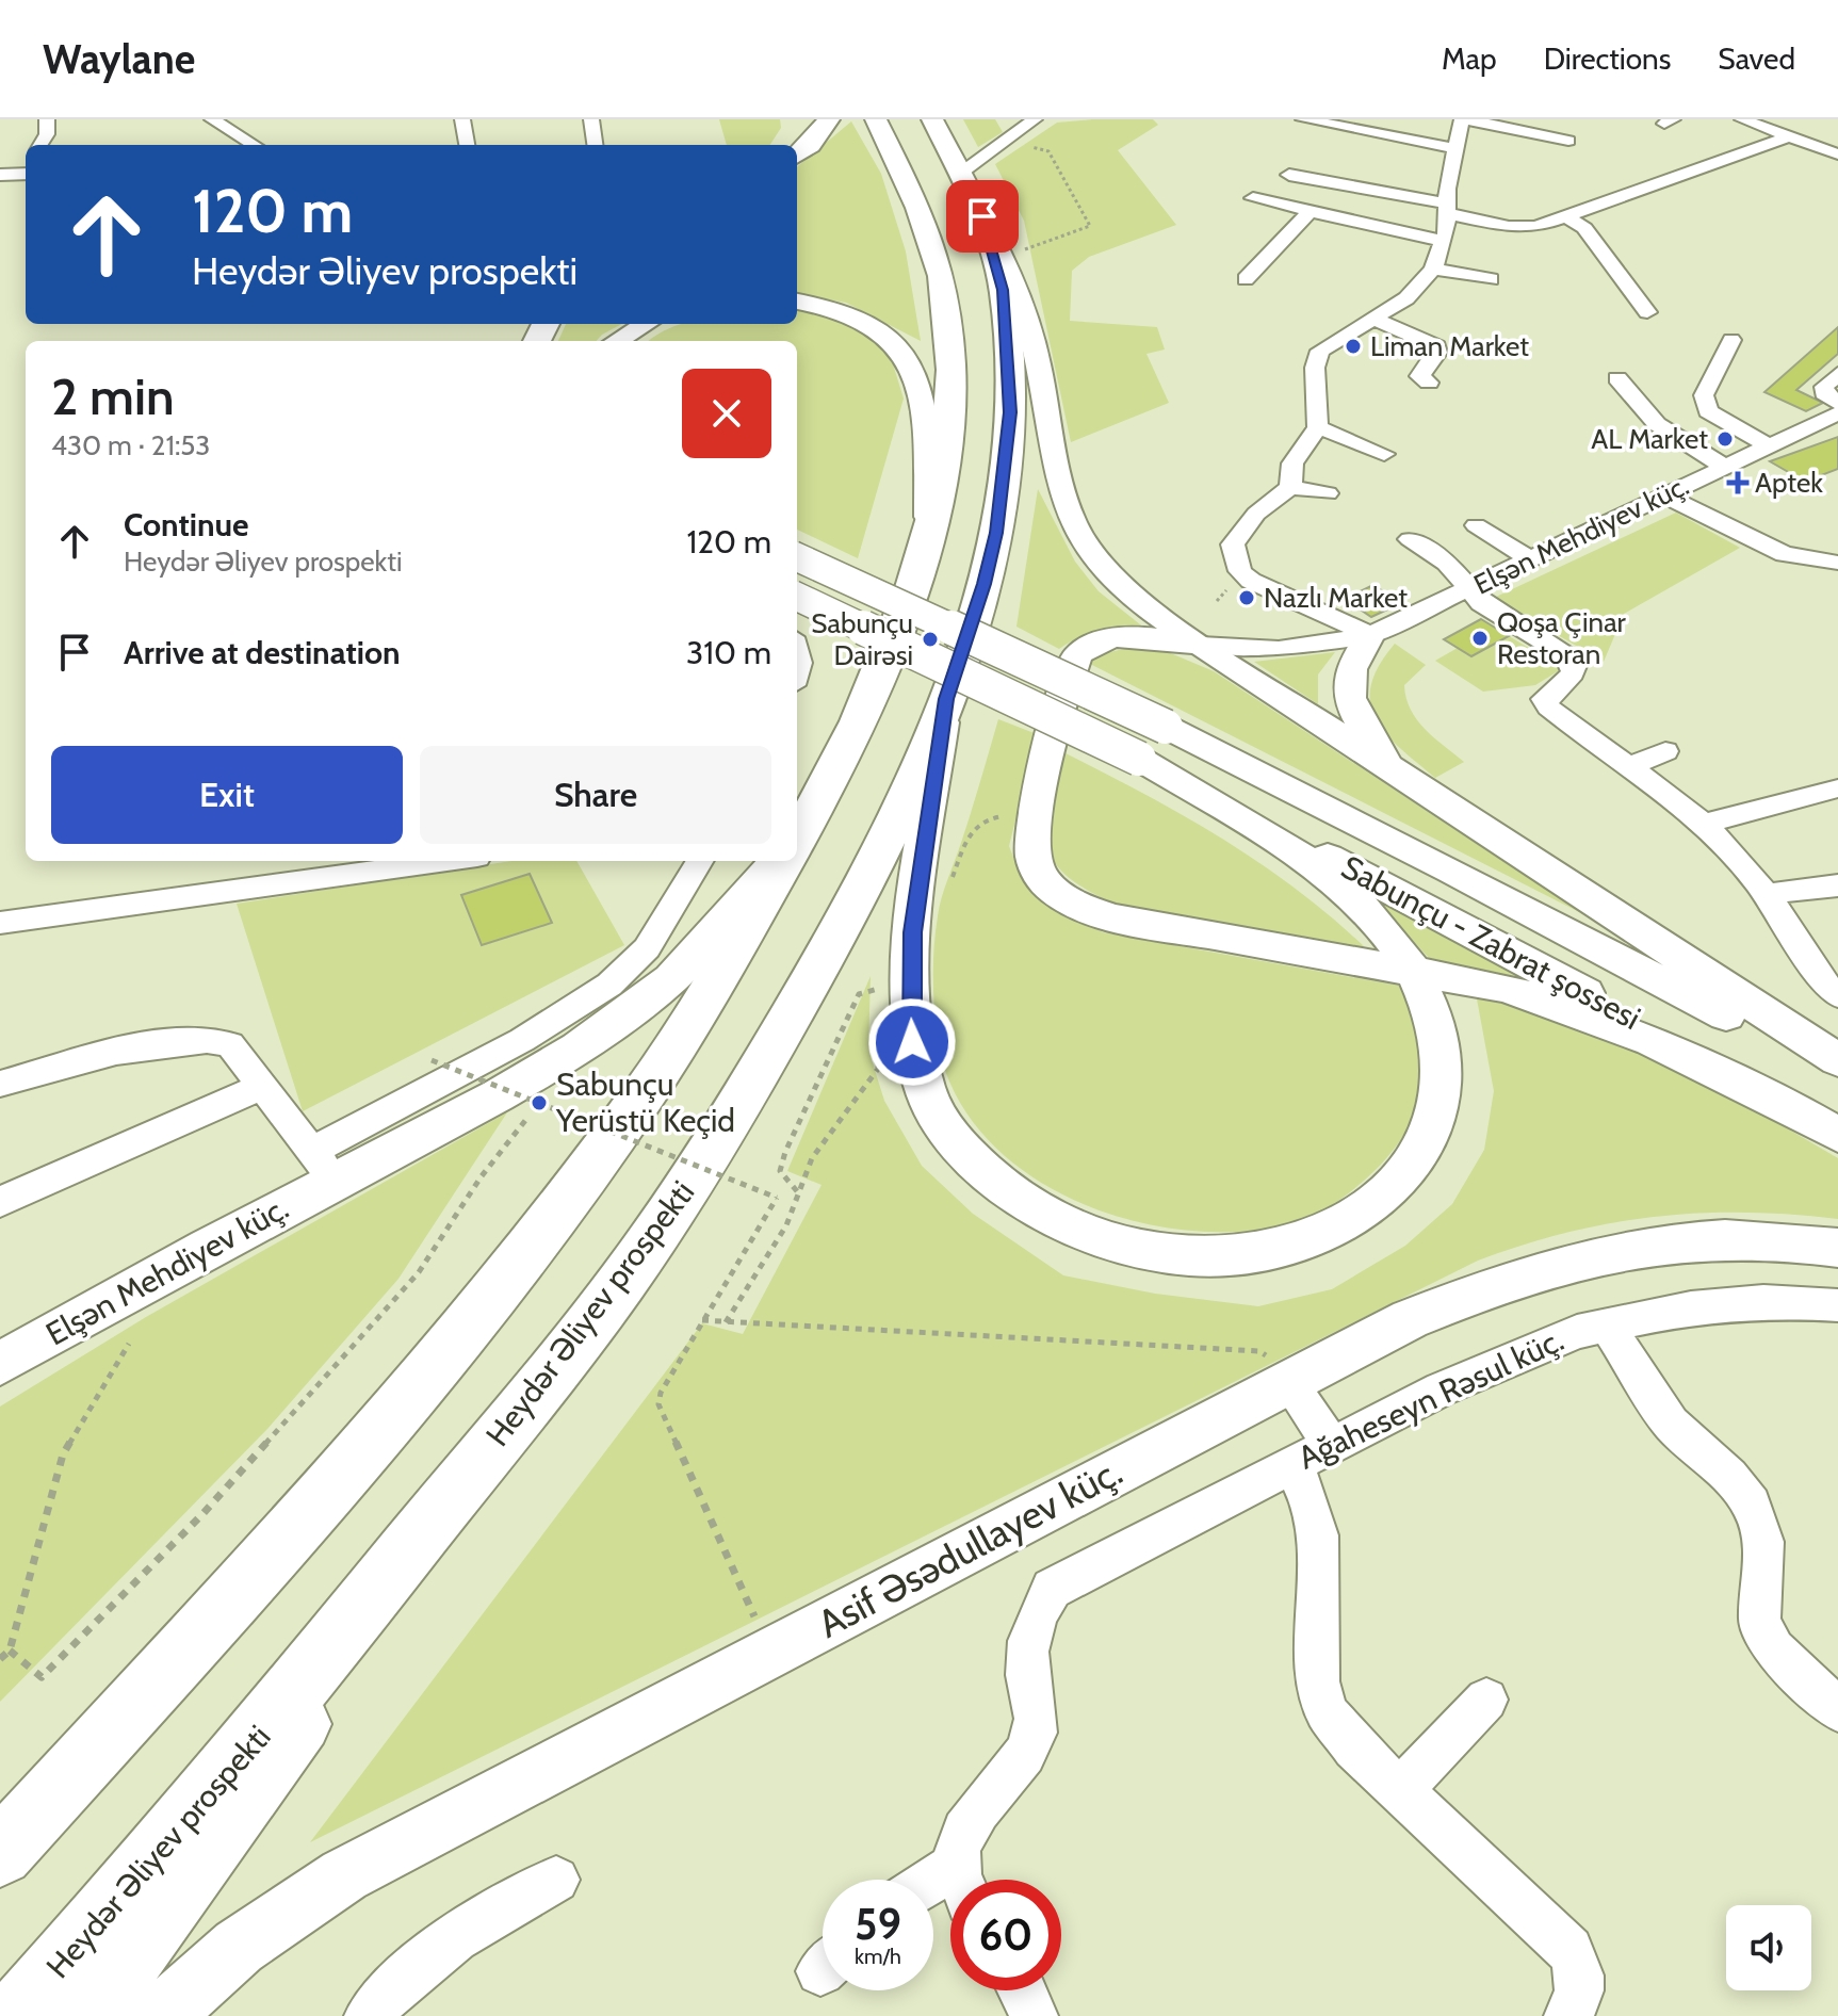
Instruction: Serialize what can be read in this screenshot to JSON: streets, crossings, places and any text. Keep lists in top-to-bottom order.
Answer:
{
  "streets": {
    "highway": ["Heydər Əliyev prospekti"],
    "main road": ["Elşən Mehdiyev küç.", "Sabunçu - Zabrat şossesi", "Asif Əsədullayev küç."],
    "street": ["Ağaheseyn Rəsul küç."]
  },
  "places": {
    "other": [
      "Liman Market",
      "AL Market",
      "Nazlı Market",
      "Qoşa Çinar Restoran",
      "Sabunçu Dairəsi",
      "Sabunçu Yerüstü Keçid"
    ],
    "health": ["Aptek"]
  },
  "page": {
    "header": "Waylane",
    "nav": ["Map", "Directions", "Saved"],
    "turn": ["120 m", "Heydər Əliyev prospekti"],
    "heading": ["2 min", "430 m · 21:53"],
    "list": [
      {
        "name": "Continue",
        "note": "Heydər Əliyev prospekti",
        "value": "120 m"
      },
      {
        "name": "Arrive at destination",
        "value": "310 m"
      }
    ],
    "buttons": ["Exit", "Share"],
    "speed": "59 km/h",
    "limit": "60"
  }
}
